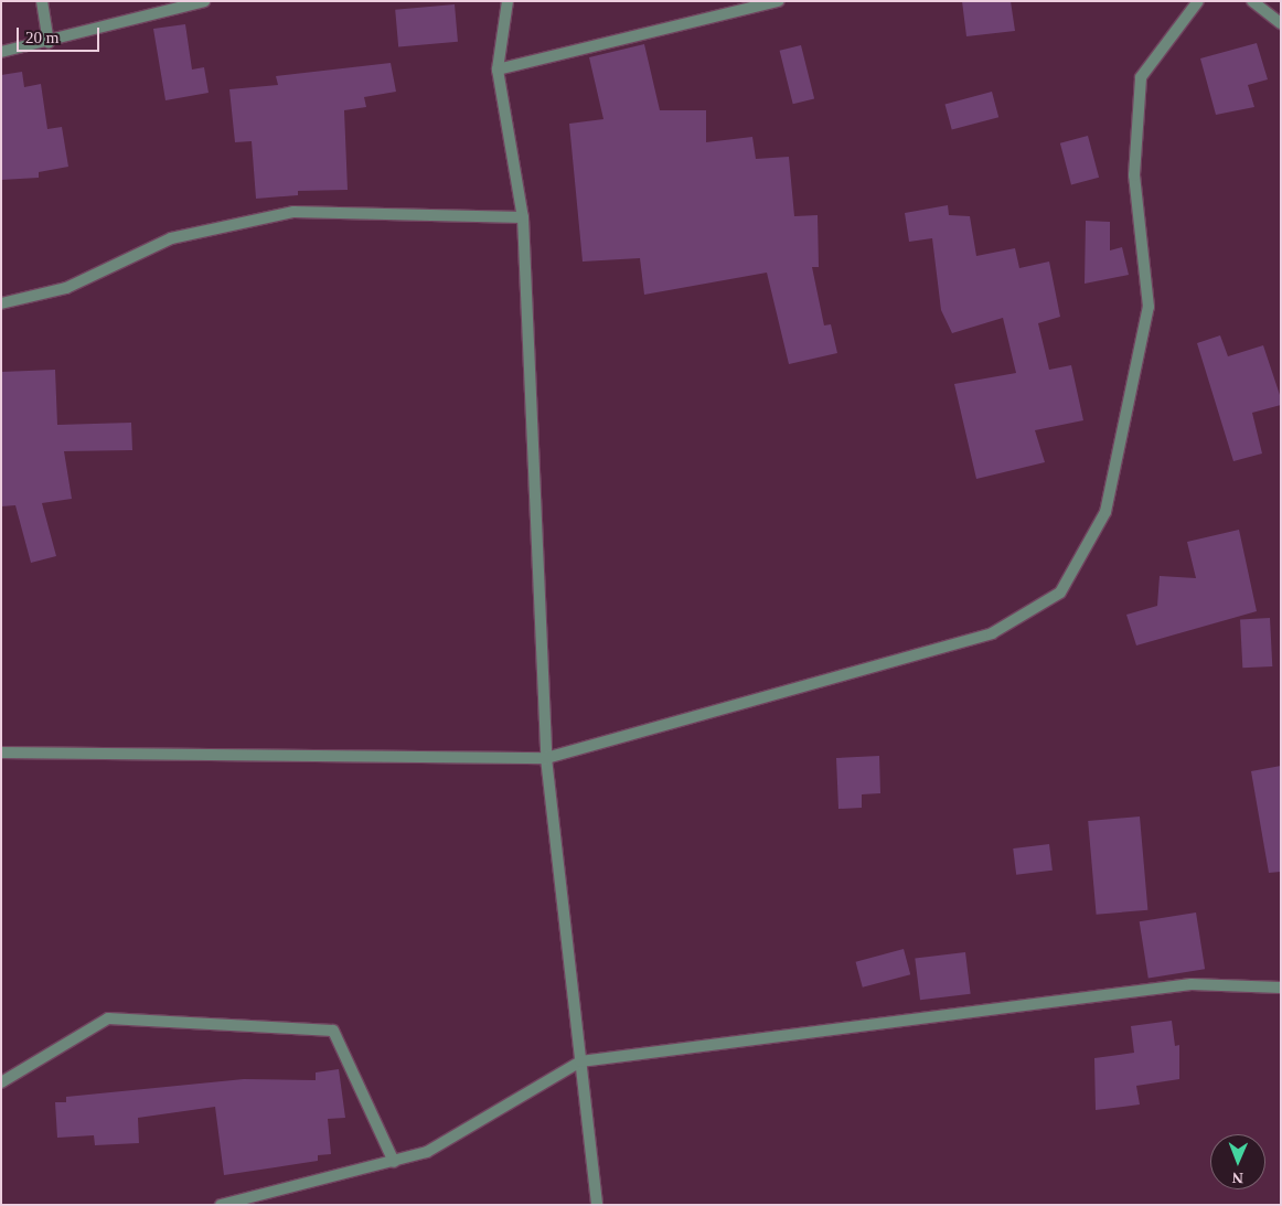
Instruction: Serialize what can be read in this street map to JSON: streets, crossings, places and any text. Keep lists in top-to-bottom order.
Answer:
{
  "scale_bar": "20 m",
  "north": "bottom"
}
